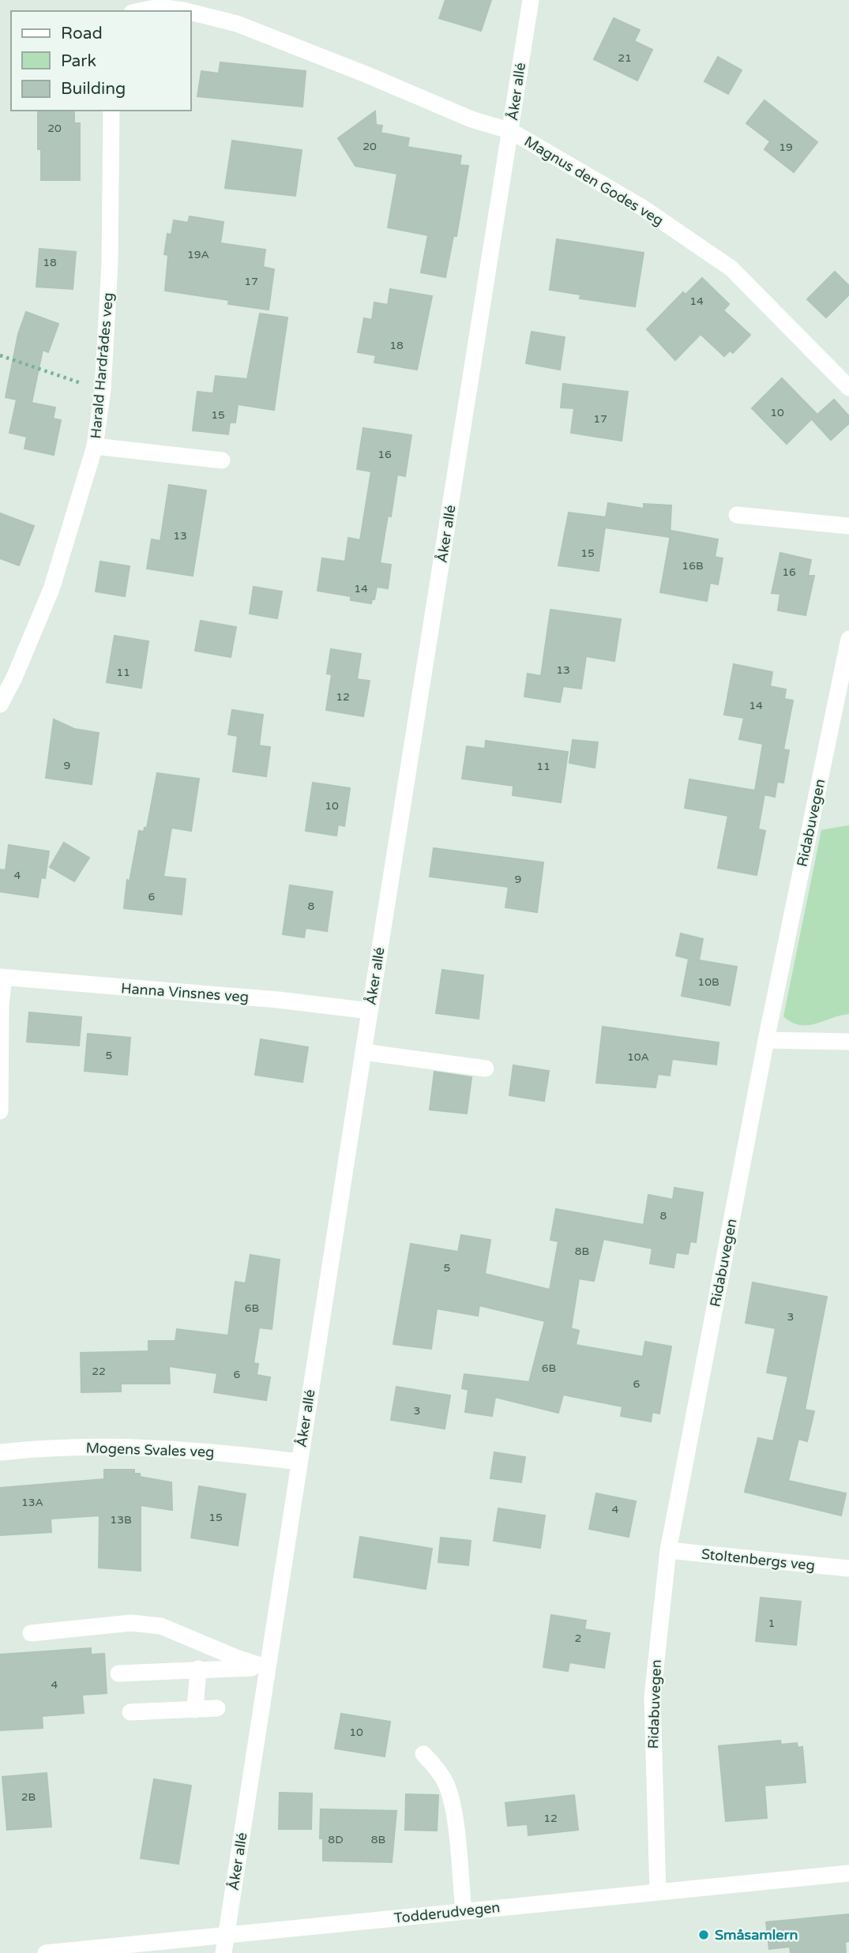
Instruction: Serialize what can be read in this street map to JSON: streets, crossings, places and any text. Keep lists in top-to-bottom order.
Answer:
{
  "streets": {
    "street": [
      "Åker allé",
      "Magnus den Godes veg",
      "Harald Hardrådes veg",
      "Ridabuvegen",
      "Hanna Vinsnes veg",
      "Mogens Svales veg",
      "Stoltenbergs veg",
      "Todderudvegen"
    ]
  },
  "crossings": [
    ["Åker allé", "Magnus den Godes veg"],
    ["Åker allé", "Hanna Vinsnes veg"],
    ["Åker allé", "Mogens Svales veg"],
    ["Åker allé", "Todderudvegen"],
    ["Ridabuvegen", "Stoltenbergs veg"],
    ["Ridabuvegen", "Todderudvegen"]
  ],
  "places": ["Småsamlern"],
  "house_numbers": [
    "21",
    "20",
    "20",
    "19",
    "19A",
    "18",
    "17",
    "14",
    "18",
    "10",
    "15",
    "17",
    "16",
    "13",
    "15",
    "16B",
    "16",
    "14",
    "13",
    "11",
    "12",
    "14",
    "9",
    "11",
    "10",
    "4",
    "9",
    "6",
    "8",
    "10B",
    "5",
    "10A",
    "8",
    "8B",
    "5",
    "6B",
    "3",
    "6B",
    "22",
    "6",
    "6",
    "3",
    "13A",
    "4",
    "15",
    "13B",
    "1",
    "2",
    "4",
    "10",
    "2B",
    "12",
    "8D",
    "8B"
  ],
  "legend": ["Road", "Park", "Building"]
}
